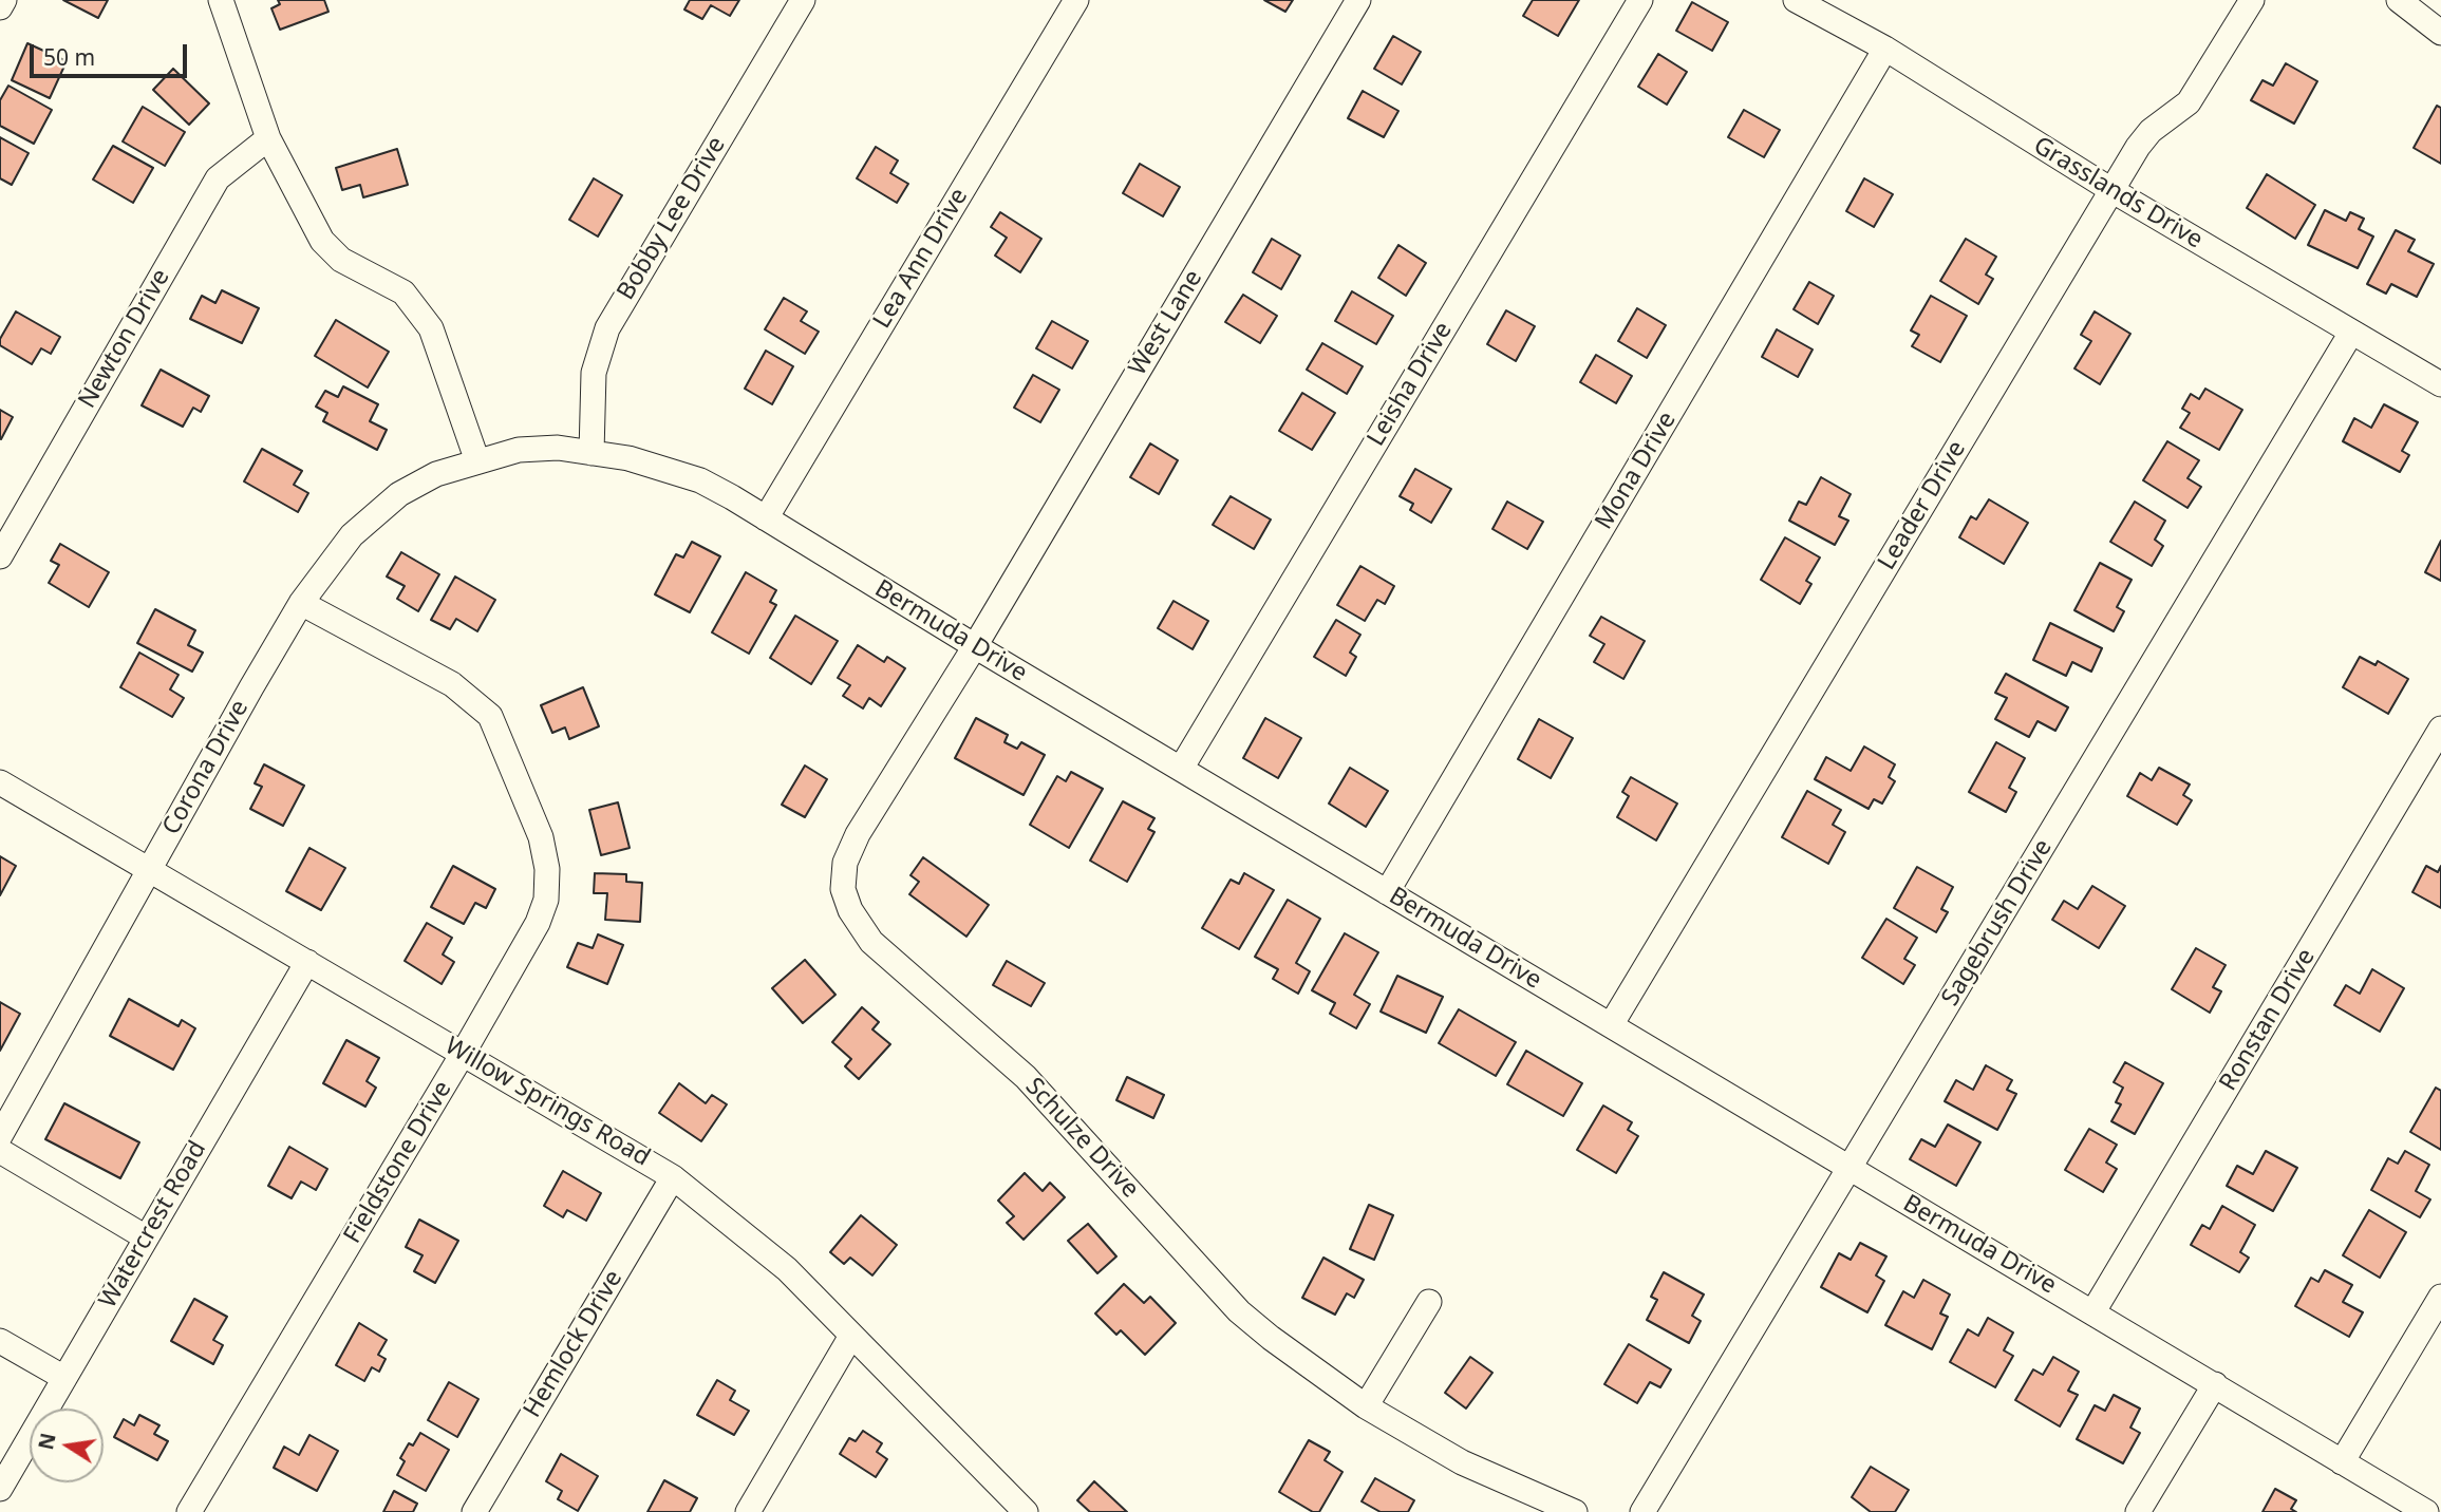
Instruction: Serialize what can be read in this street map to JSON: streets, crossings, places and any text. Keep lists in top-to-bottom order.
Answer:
{
  "streets": {
    "street": [
      "Grasslands Drive",
      "Bobby Lee Drive",
      "Lea Ann Drive",
      "West Lane",
      "Newton Drive",
      "Leisha Drive",
      "Mona Drive",
      "Leader Drive",
      "Bermuda Drive",
      "Corona Drive",
      "Sagebrush Drive",
      "Ronstan Drive",
      "Willow Springs Road",
      "Schulze Drive",
      "Fieldstone Drive",
      "Watercrest Road",
      "Hemlock Drive"
    ]
  },
  "crossings": [
    ["Grasslands Drive", "Mona Drive"],
    ["Grasslands Drive", "Leader Drive"],
    ["Grasslands Drive", "Sagebrush Drive"],
    ["Bobby Lee Drive", "Bermuda Drive"],
    ["Lea Ann Drive", "Bermuda Drive"],
    ["West Lane", "Bermuda Drive"],
    ["West Lane", "Schulze Drive"],
    ["Leisha Drive", "Bermuda Drive"],
    ["Mona Drive", "Bermuda Drive"],
    ["Leader Drive", "Bermuda Drive"],
    ["Bermuda Drive", "Corona Drive"],
    ["Bermuda Drive", "Sagebrush Drive"],
    ["Bermuda Drive", "Ronstan Drive"],
    ["Bermuda Drive", "Schulze Drive"],
    ["Corona Drive", "Willow Springs Road"],
    ["Corona Drive", "Fieldstone Drive"],
    ["Willow Springs Road", "Fieldstone Drive"],
    ["Willow Springs Road", "Watercrest Road"],
    ["Willow Springs Road", "Hemlock Drive"]
  ],
  "scale_bar": "50 m",
  "north": "left"
}
